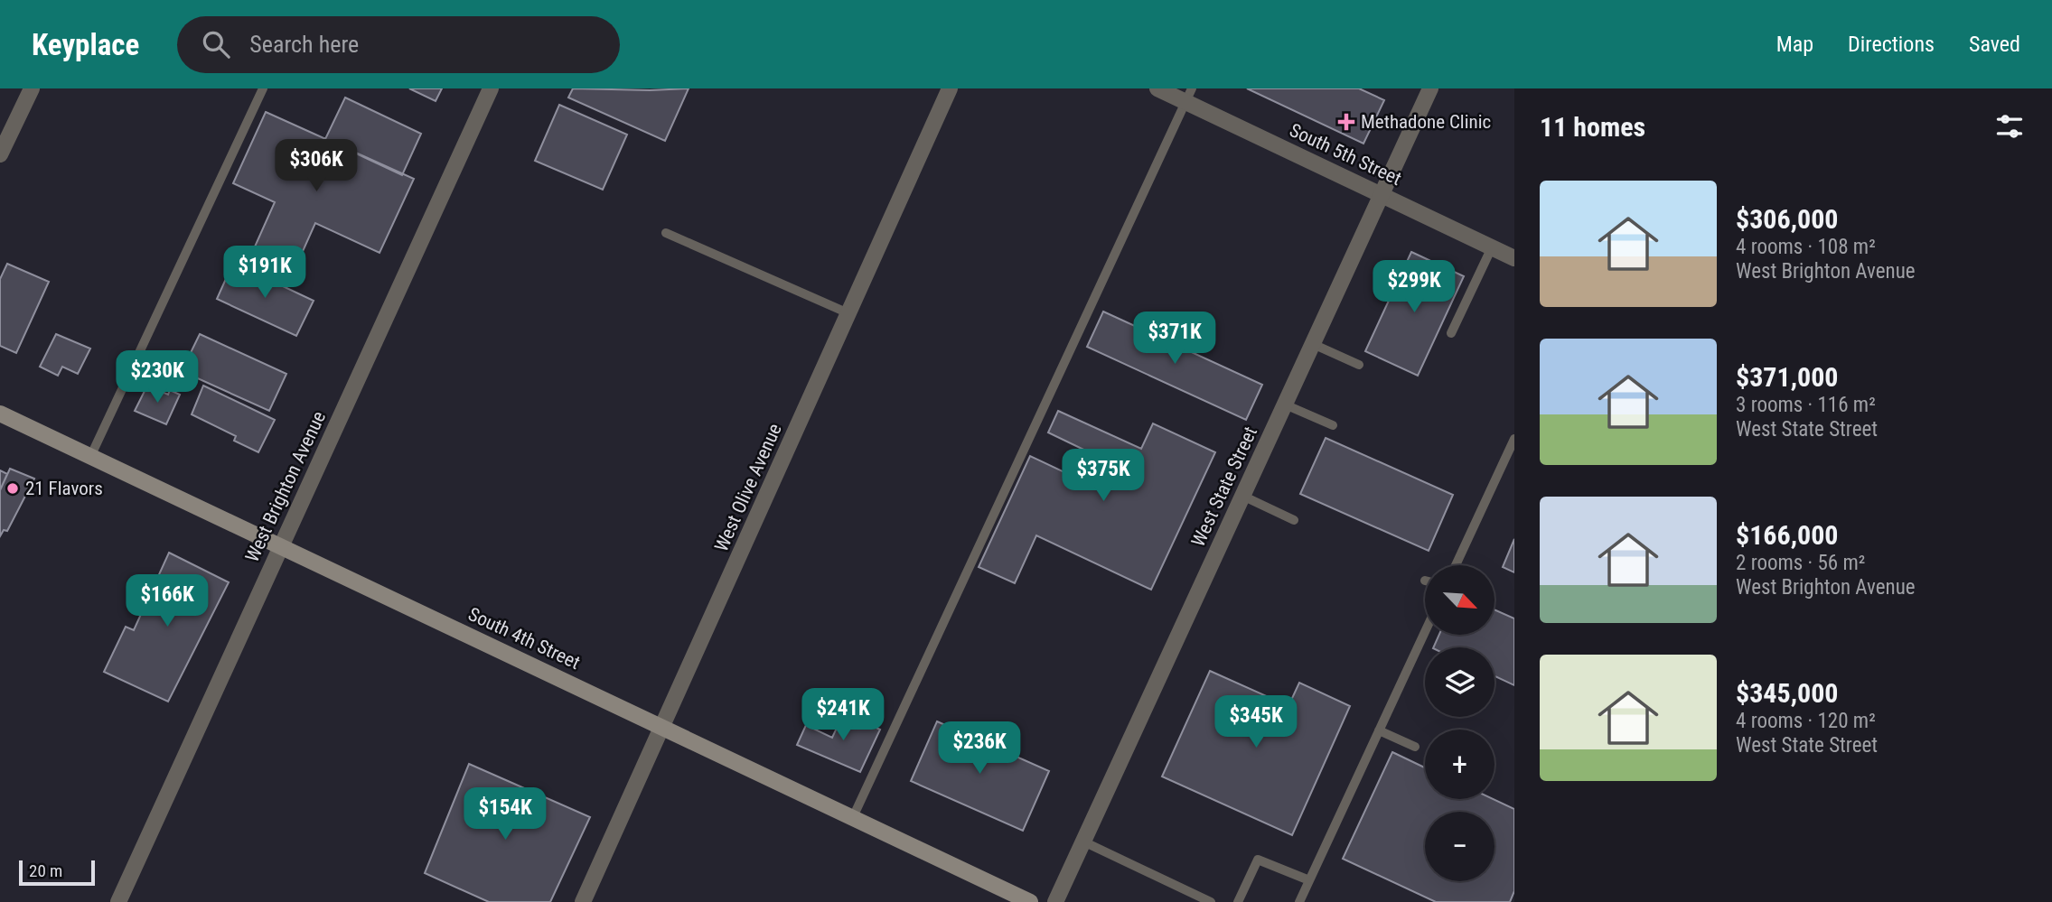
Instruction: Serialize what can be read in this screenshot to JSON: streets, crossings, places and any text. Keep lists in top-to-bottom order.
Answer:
{
  "streets": {
    "main road": ["South 4th Street"],
    "street": [
      "South 5th Street",
      "West Brighton Avenue",
      "West State Street",
      "West Olive Avenue"
    ]
  },
  "crossings": [
    ["South 5th Street", "West State Street"],
    ["West Brighton Avenue", "South 4th Street"],
    ["West Olive Avenue", "South 4th Street"]
  ],
  "places": {
    "health": ["Methadone Clinic"],
    "other": ["21 Flavors"]
  },
  "scale_bar": "20 m",
  "north": "bottom right",
  "page": {
    "header": "Keyplace",
    "search": "Search here",
    "nav": ["Map", "Directions", "Saved"],
    "heading": "11 homes",
    "price": [
      "$306K",
      "$191K",
      "$299K",
      "$371K",
      "$230K",
      "$375K",
      "$166K",
      "$241K",
      "$345K",
      "$236K",
      "$154K"
    ],
    "list": [
      {
        "name": "$306,000",
        "note": "4 rooms · 108 m² · West Brighton Avenue"
      },
      {
        "name": "$371,000",
        "note": "3 rooms · 116 m² · West State Street"
      },
      {
        "name": "$166,000",
        "note": "2 rooms · 56 m² · West Brighton Avenue"
      },
      {
        "name": "$345,000",
        "note": "4 rooms · 120 m² · West State Street"
      }
    ],
    "map_buttons": ["+", "−"],
    "scale": "20 m"
  }
}
